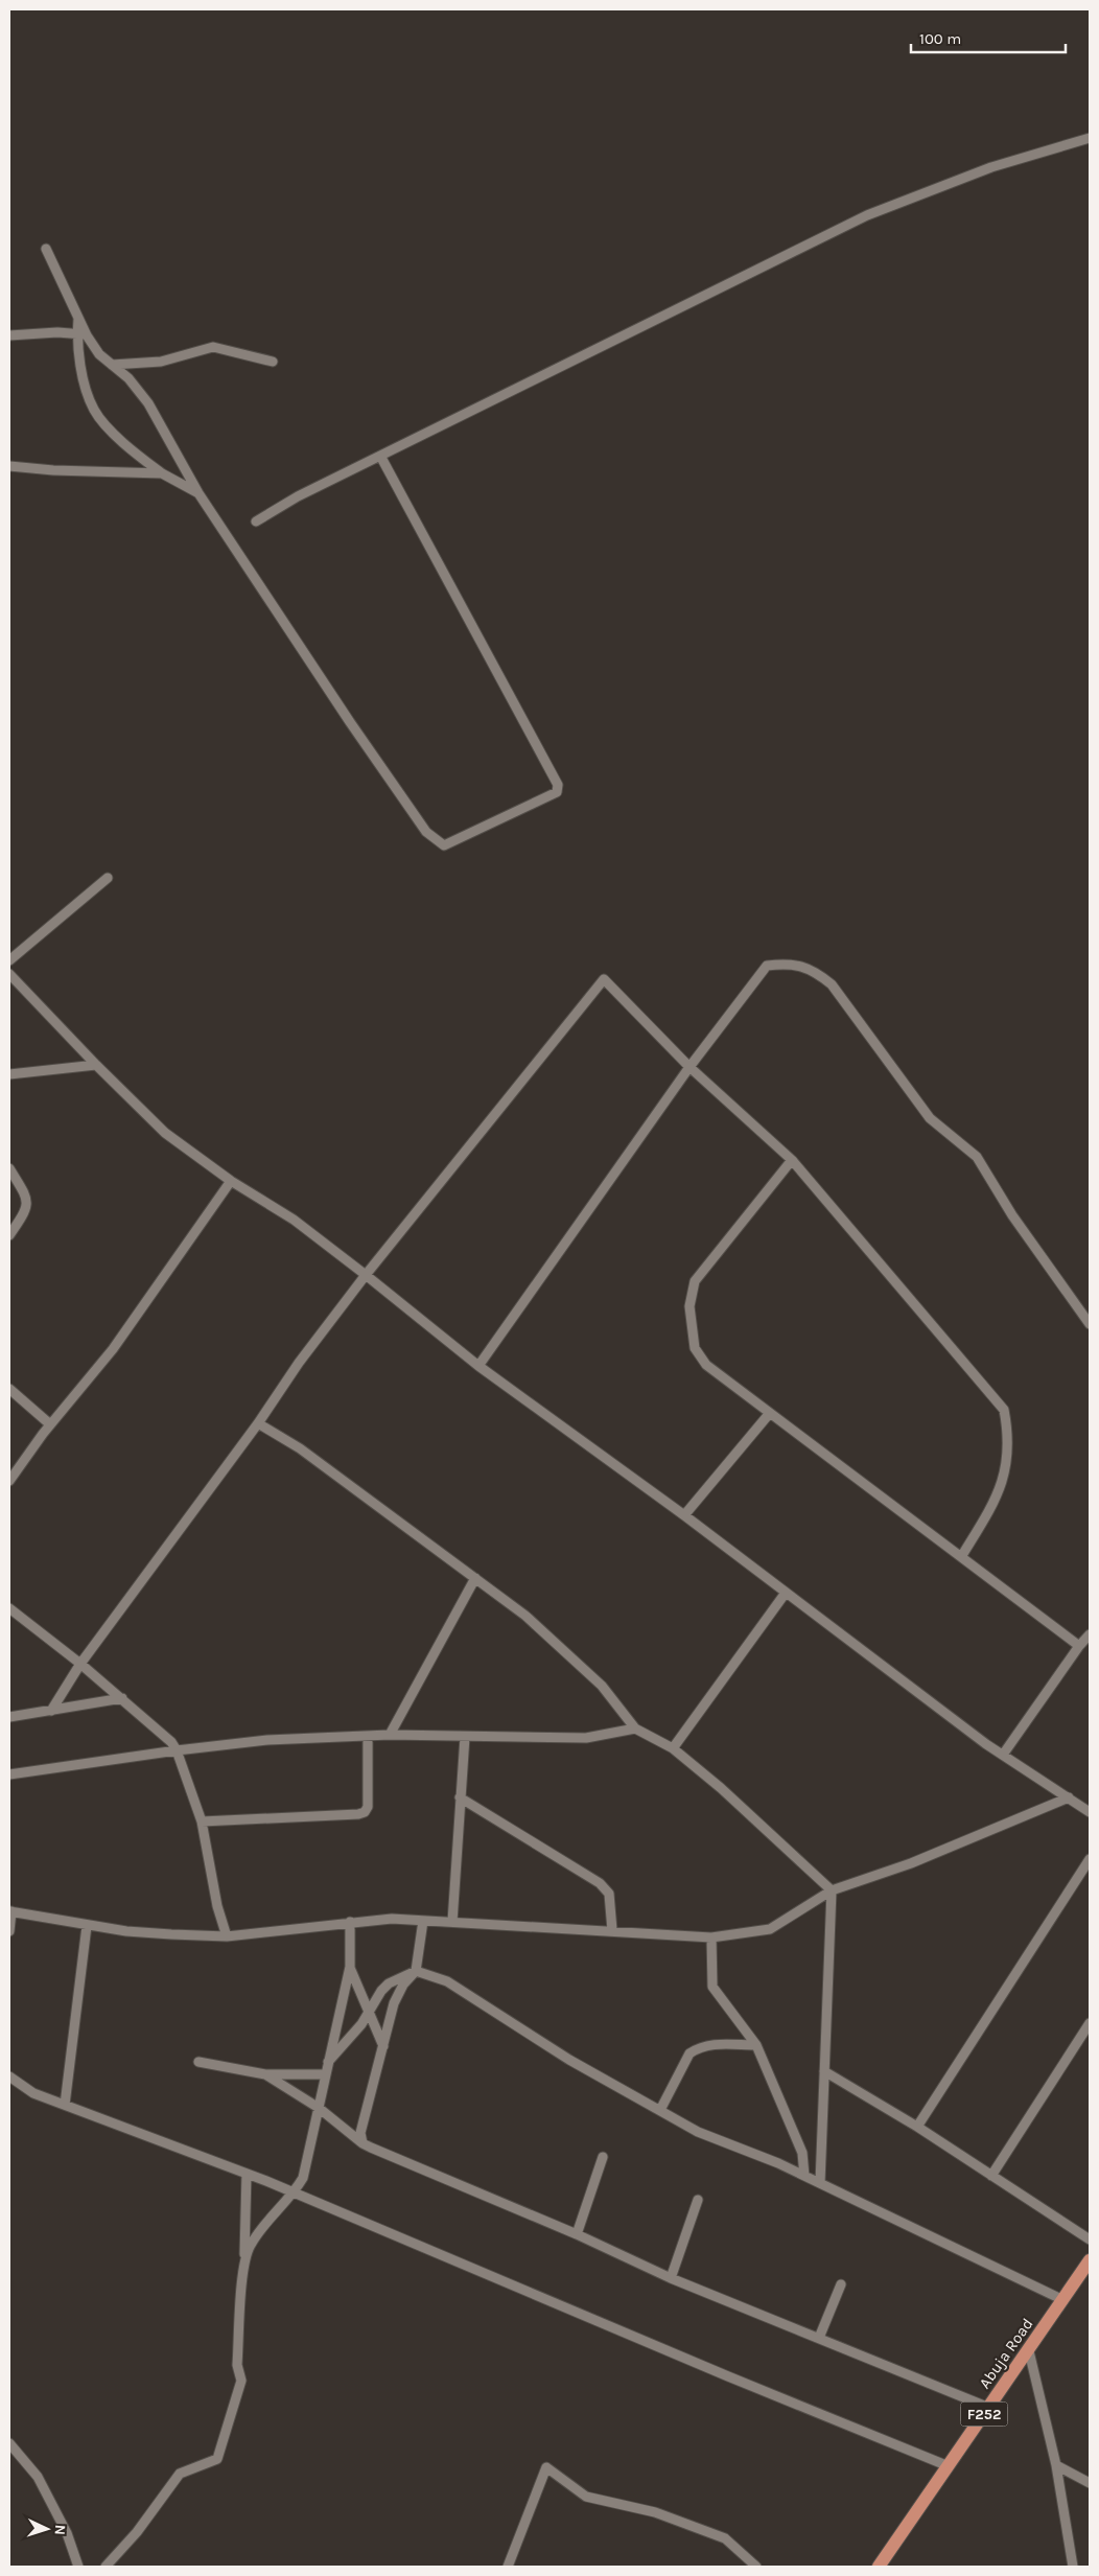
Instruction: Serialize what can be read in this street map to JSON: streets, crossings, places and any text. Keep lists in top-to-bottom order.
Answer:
{
  "streets": {
    "main road": ["Abuja Road", "F252"]
  },
  "scale_bar": "100 m",
  "north": "right"
}
